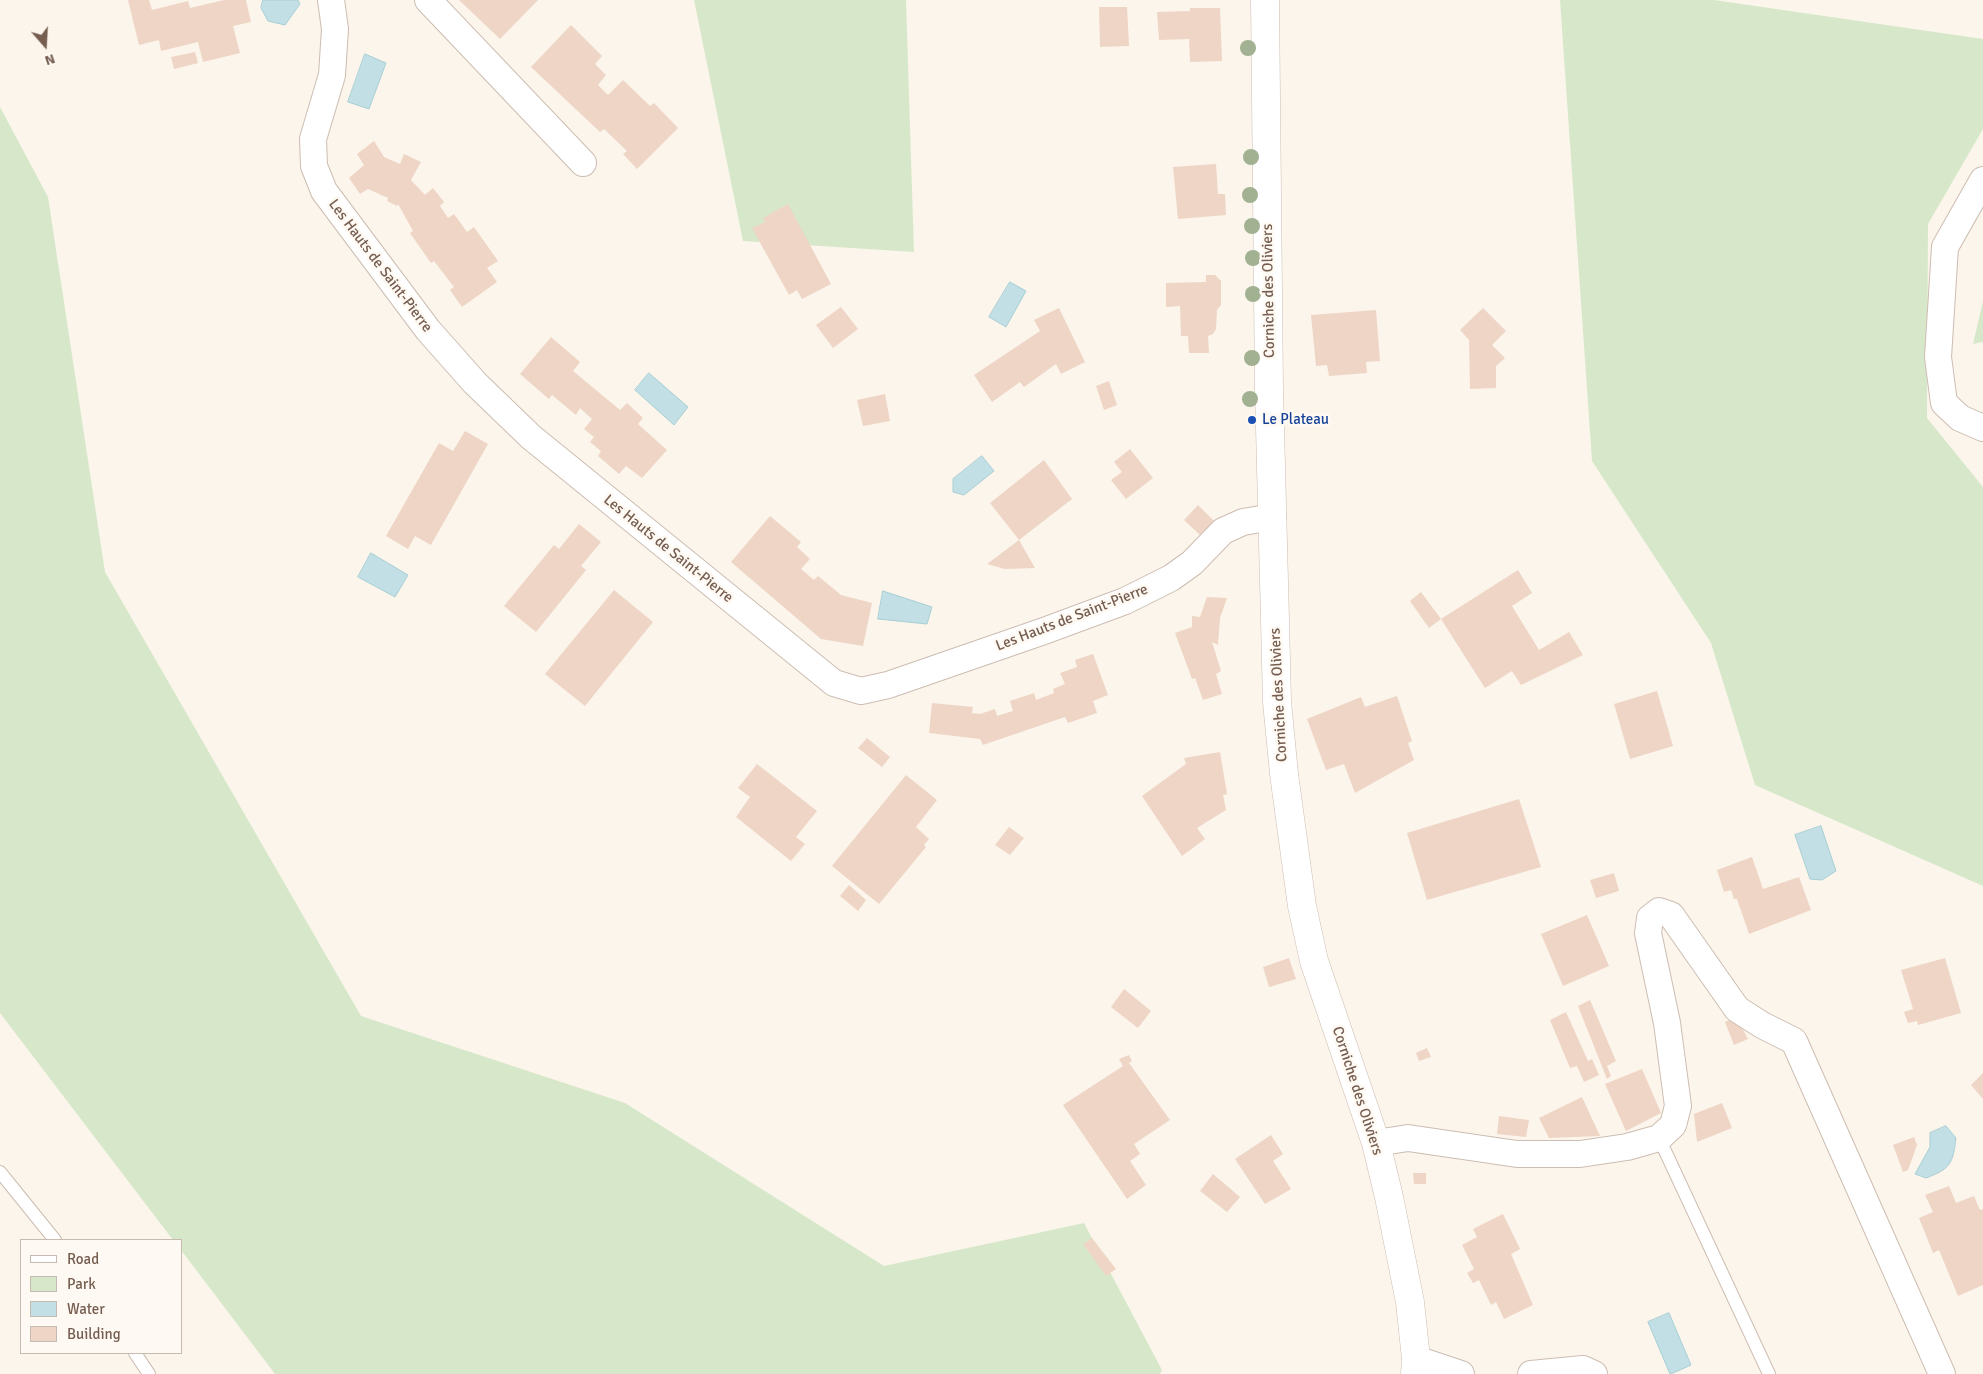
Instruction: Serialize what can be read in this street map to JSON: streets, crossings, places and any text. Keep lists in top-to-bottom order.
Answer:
{
  "streets": {
    "street": ["Les Hauts de Saint-Pierre", "Corniche des Oliviers"]
  },
  "crossings": [
    ["Les Hauts de Saint-Pierre", "Corniche des Oliviers"]
  ],
  "places": ["Le Plateau"],
  "legend": [
    "Road",
    "Park",
    "Water",
    "Building"
  ],
  "north": "bottom"
}
